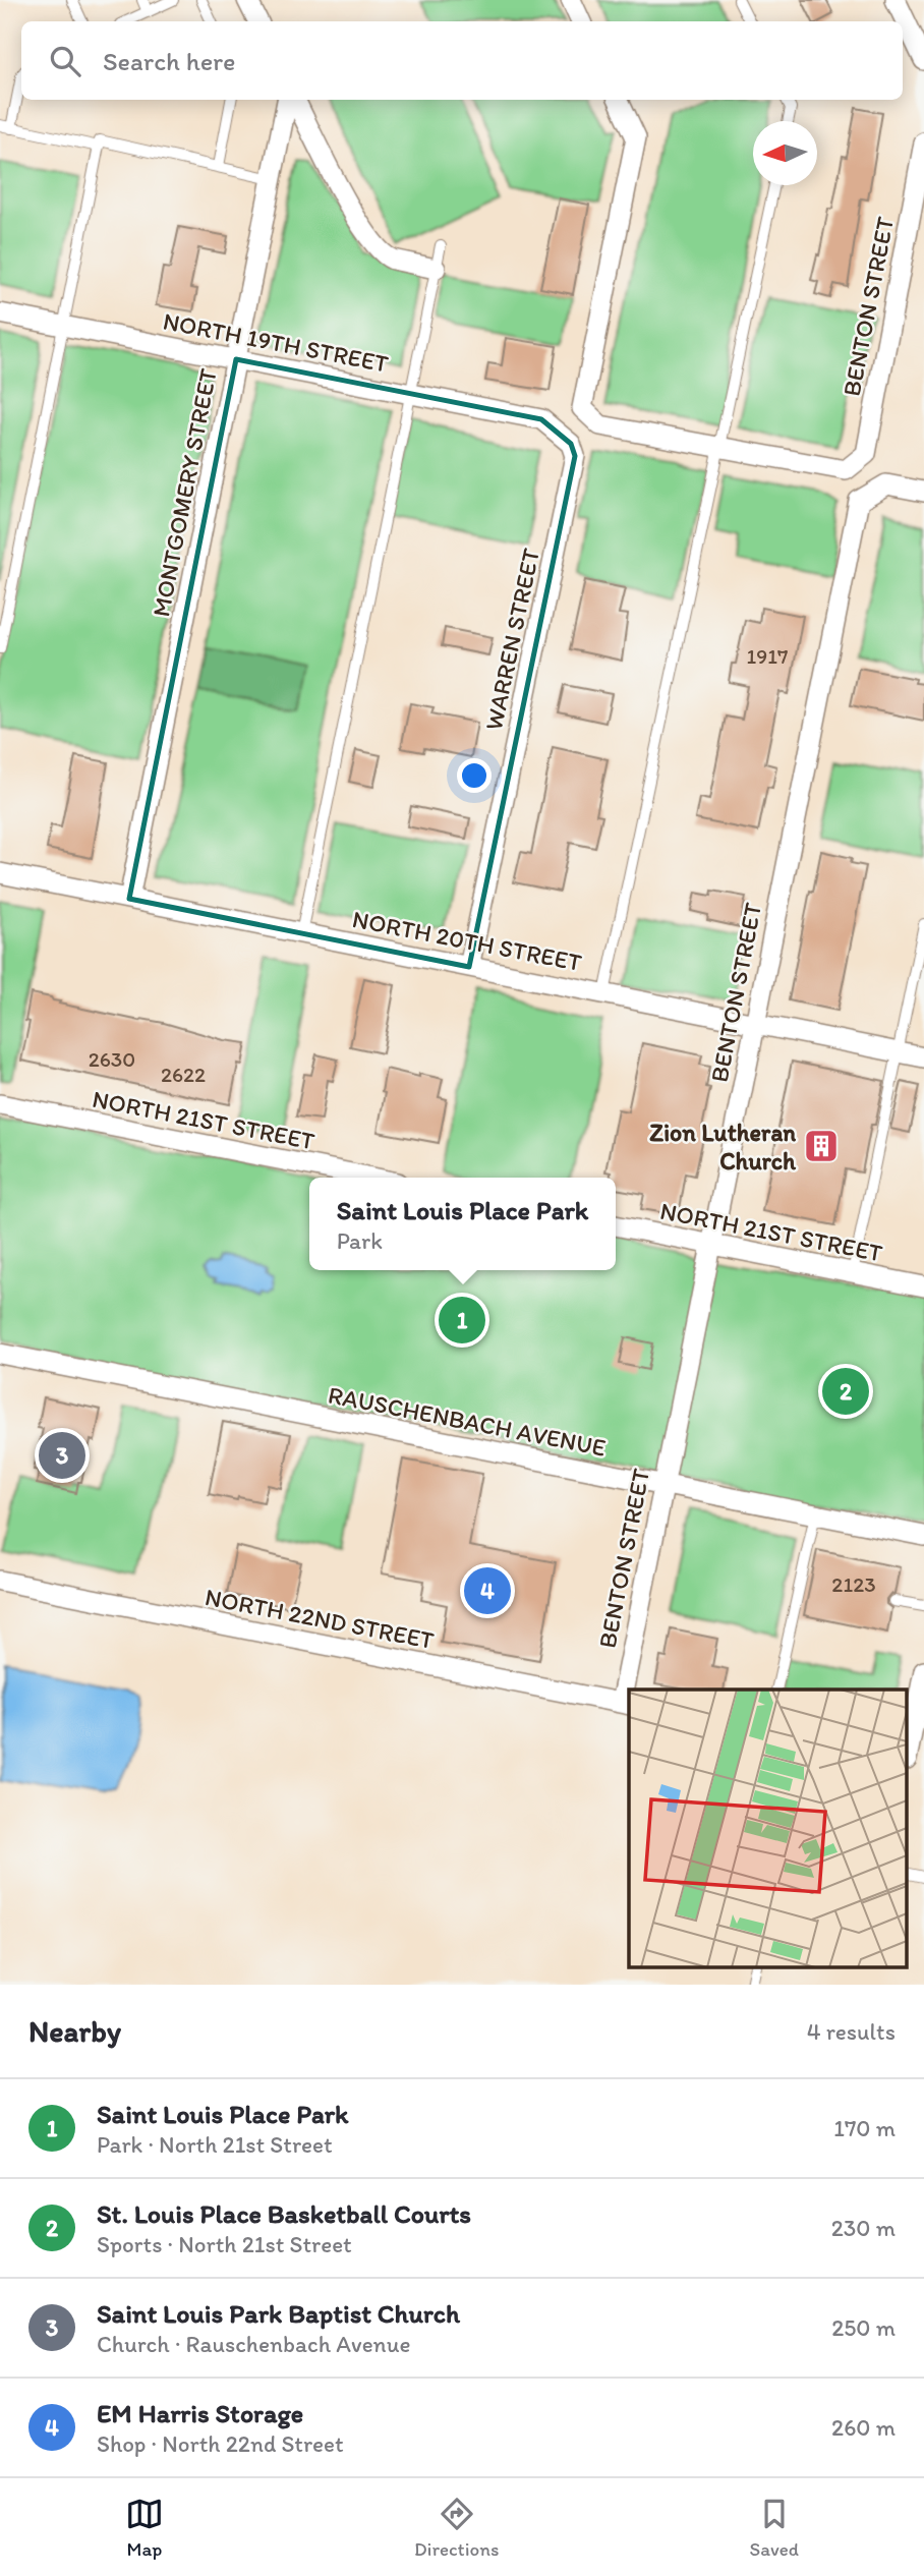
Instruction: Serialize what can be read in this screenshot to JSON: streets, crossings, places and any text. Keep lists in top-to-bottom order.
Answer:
{
  "streets": {
    "street": [
      "BENTON STREET",
      "NORTH 19TH STREET",
      "MONTGOMERY STREET",
      "WARREN STREET",
      "NORTH 20TH STREET",
      "NORTH 21ST STREET",
      "RAUSCHENBACH AVENUE",
      "NORTH 22ND STREET"
    ]
  },
  "crossings": [
    ["BENTON STREET", "NORTH 20TH STREET"],
    ["BENTON STREET", "NORTH 21ST STREET"],
    ["BENTON STREET", "RAUSCHENBACH AVENUE"],
    ["BENTON STREET", "NORTH 22ND STREET"],
    ["NORTH 19TH STREET", "MONTGOMERY STREET"],
    ["NORTH 19TH STREET", "WARREN STREET"],
    ["MONTGOMERY STREET", "NORTH 20TH STREET"],
    ["WARREN STREET", "NORTH 20TH STREET"]
  ],
  "places": {
    "building": ["Zion Lutheran Church"]
  },
  "house_numbers": [
    "1917",
    "2630",
    "2622",
    "2123"
  ],
  "north": "left",
  "page": {
    "search": "Search here",
    "popup": ["Saint Louis Place Park", "Park"],
    "pins": [
      "1",
      "2",
      "3",
      "4"
    ],
    "heading": ["Nearby", "4 results"],
    "list": [
      {
        "mark": "1",
        "name": "Saint Louis Place Park",
        "note": "Park · North 21st Street",
        "value": "170 m"
      },
      {
        "mark": "2",
        "name": "St. Louis Place Basketball Courts",
        "note": "Sports · North 21st Street",
        "value": "230 m"
      },
      {
        "mark": "3",
        "name": "Saint Louis Park Baptist Church",
        "note": "Church · Rauschenbach Avenue",
        "value": "250 m"
      },
      {
        "mark": "4",
        "name": "EM Harris Storage",
        "note": "Shop · North 22nd Street",
        "value": "260 m"
      }
    ],
    "nav": ["Map", "Directions", "Saved"]
  }
}
